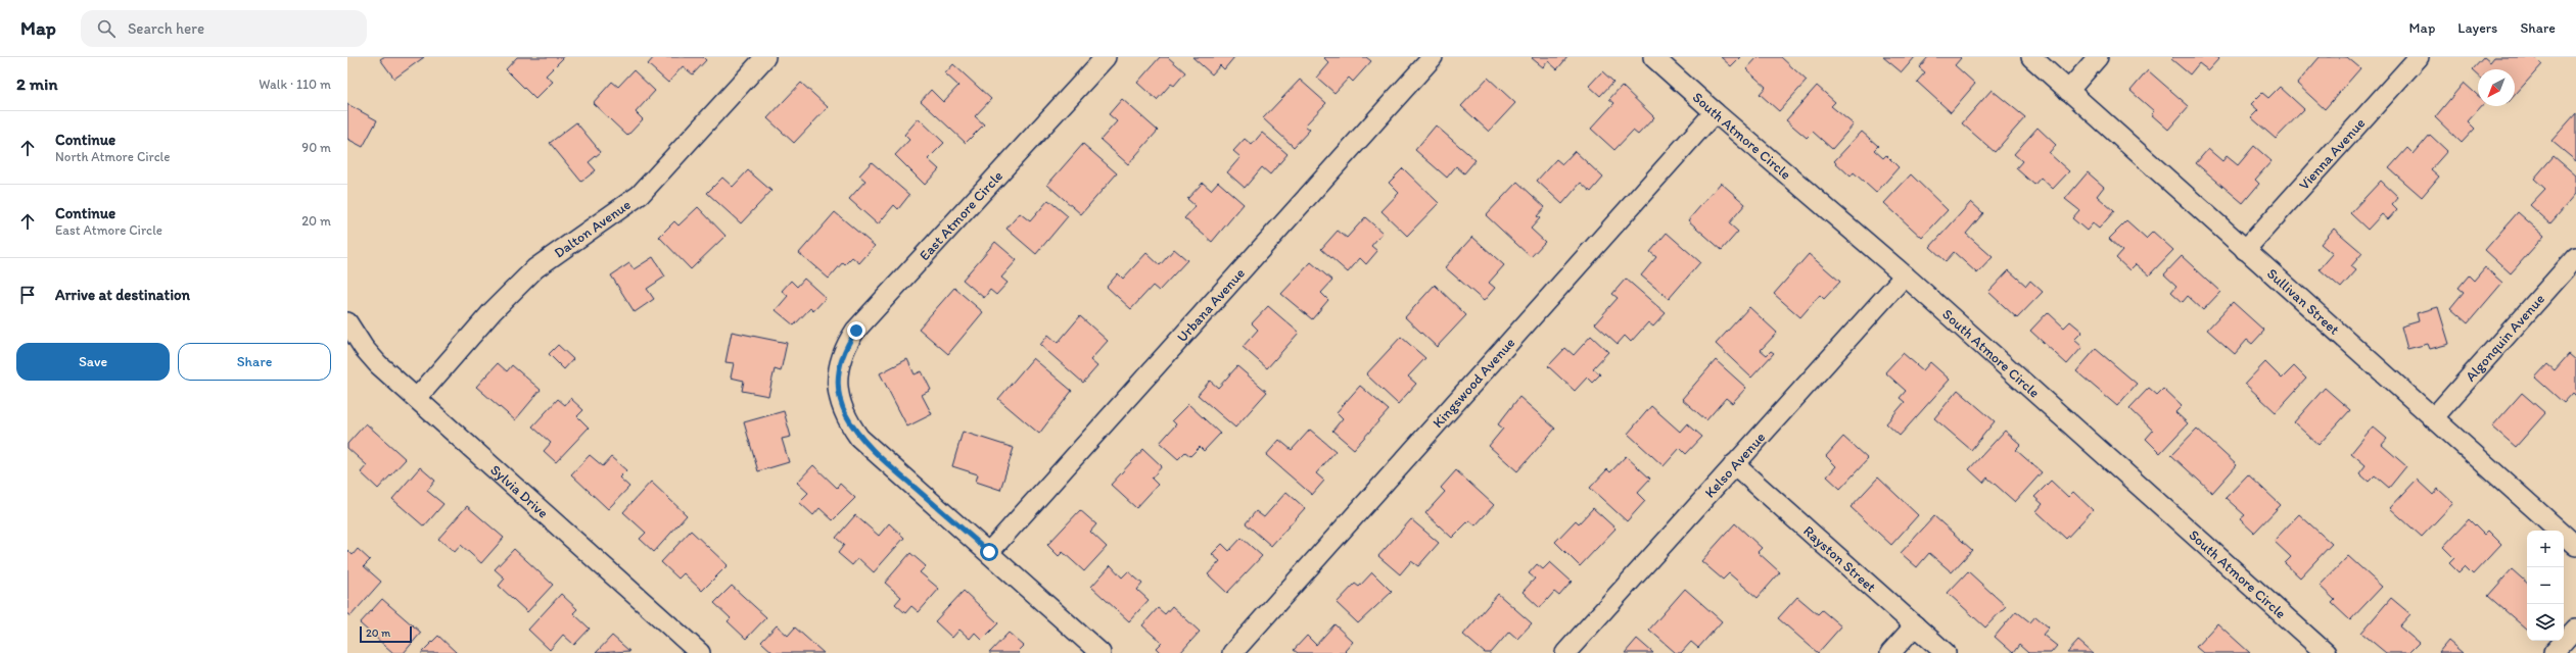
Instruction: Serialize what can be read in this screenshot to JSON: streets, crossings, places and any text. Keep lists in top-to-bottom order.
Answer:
{
  "streets": {
    "street": [
      "South Atmore Circle",
      "Vienna Avenue",
      "East Atmore Circle",
      "Dalton Avenue",
      "Sullivan Street",
      "Urbana Avenue",
      "Algonquin Avenue",
      "Kingswood Avenue",
      "Kelso Avenue",
      "Sylvia Drive",
      "Rayston Street"
    ]
  },
  "crossings": [
    ["South Atmore Circle", "Kingswood Avenue"],
    ["South Atmore Circle", "Kelso Avenue"],
    ["Vienna Avenue", "Sullivan Street"],
    ["East Atmore Circle", "Urbana Avenue"],
    ["Dalton Avenue", "Sylvia Drive"],
    ["Sullivan Street", "Algonquin Avenue"],
    ["Kelso Avenue", "Rayston Street"]
  ],
  "scale_bar": "20 m",
  "north": "bottom left",
  "page": {
    "header": "Map",
    "search": "Search here",
    "nav": ["Map", "Layers", "Share"],
    "heading": ["2 min", "Walk · 110 m"],
    "list": [
      ["Continue", "North Atmore Circle", "90 m"],
      ["Continue", "East Atmore Circle", "20 m"],
      "Arrive at destination"
    ],
    "buttons": ["Save", "Share"],
    "map_buttons": ["+", "−"],
    "scale": "20 m"
  }
}
